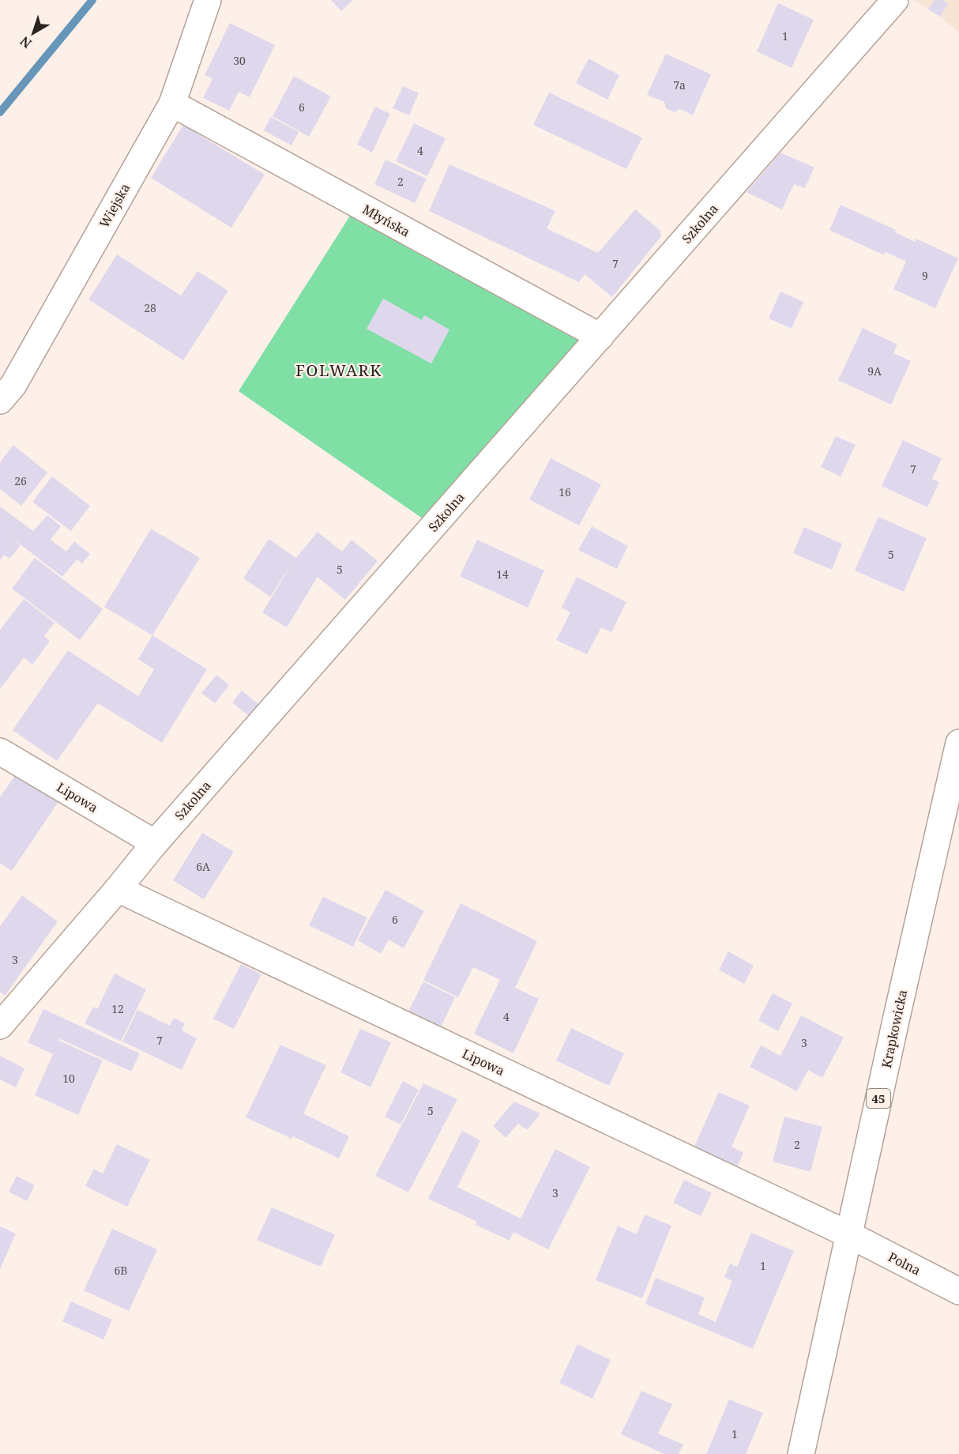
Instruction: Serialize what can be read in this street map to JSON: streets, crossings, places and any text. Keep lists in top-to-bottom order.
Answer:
{
  "streets": {
    "street": [
      "Wiejska",
      "Młyńska",
      "Szkolna",
      "Lipowa",
      "Krapkowicka",
      "45",
      "Polna"
    ]
  },
  "crossings": [
    ["Wiejska", "Młyńska"],
    ["Młyńska", "Szkolna"],
    ["Szkolna", "Lipowa"],
    ["Lipowa", "Krapkowicka"],
    ["Lipowa", "Polna"],
    ["Krapkowicka", "Polna"]
  ],
  "districts": ["FOLWARK"],
  "house_numbers": [
    "1",
    "30",
    "7a",
    "6",
    "4",
    "2",
    "7",
    "9",
    "28",
    "9A",
    "7",
    "26",
    "16",
    "5",
    "5",
    "14",
    "6A",
    "6",
    "3",
    "12",
    "4",
    "7",
    "3",
    "10",
    "5",
    "2",
    "3",
    "1",
    "6B",
    "1"
  ],
  "north": "bottom left"
}
